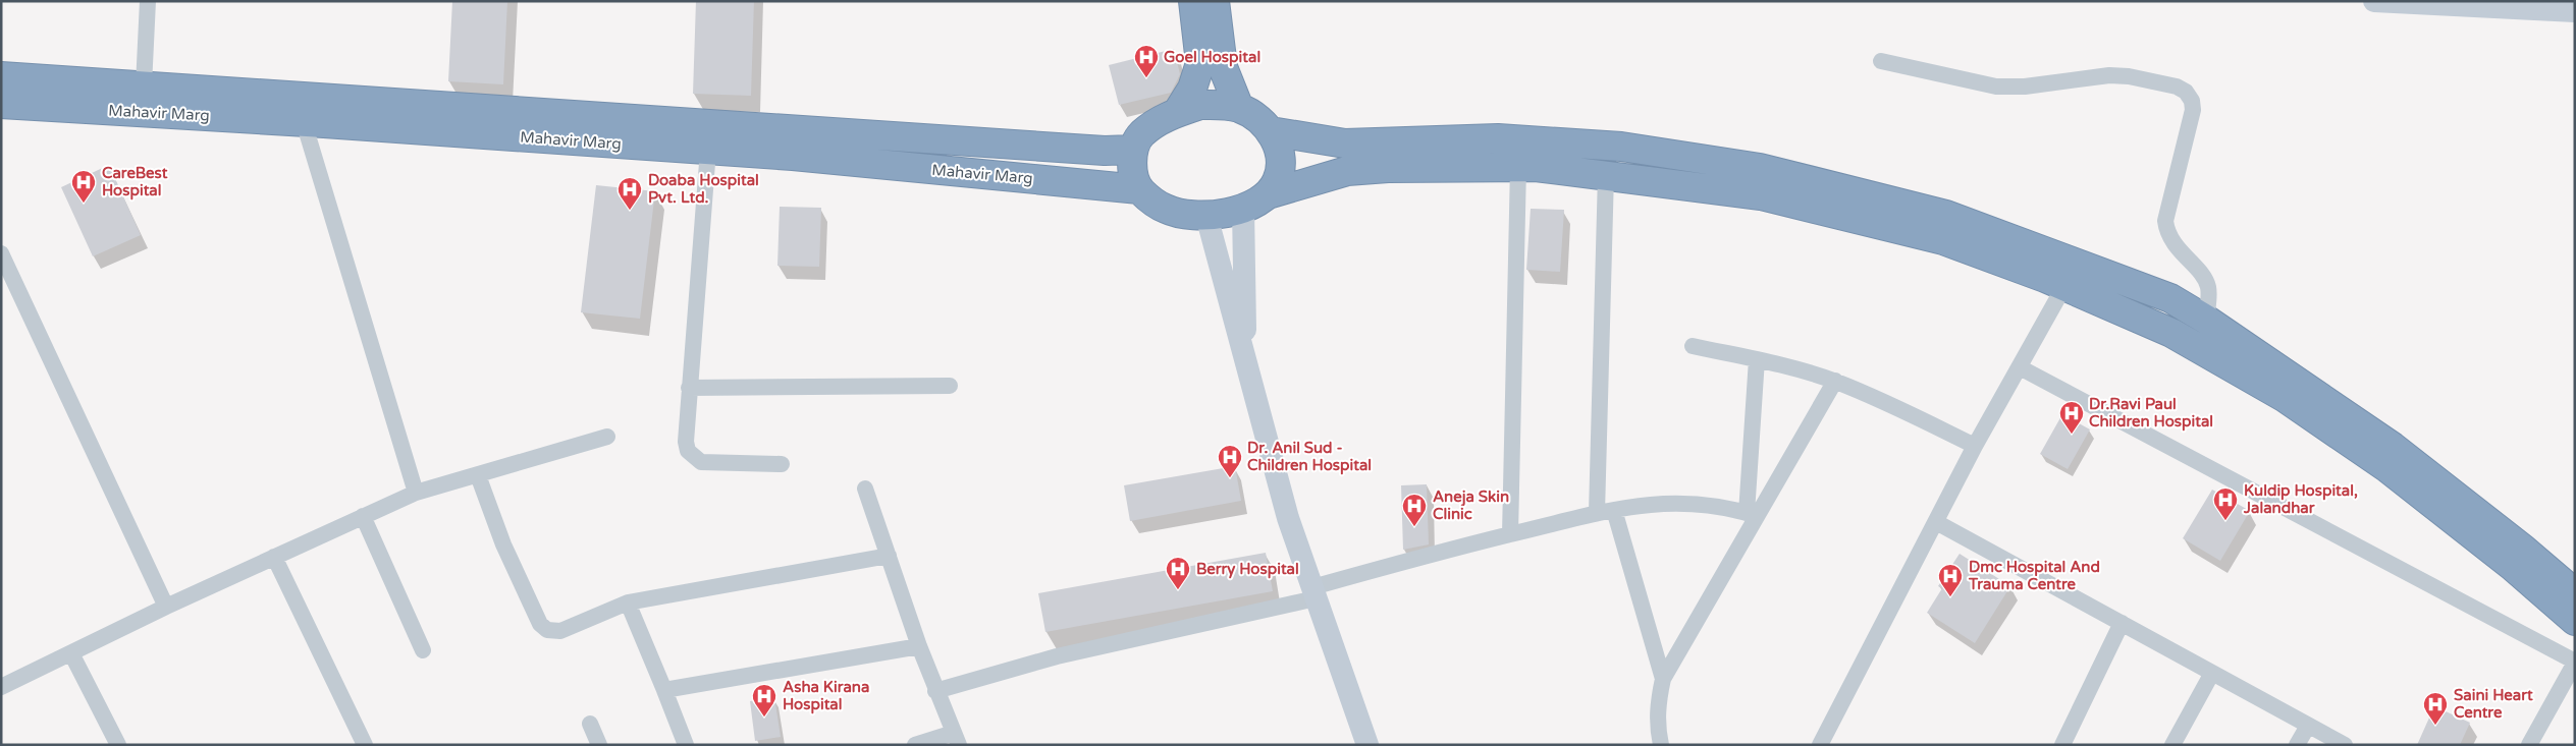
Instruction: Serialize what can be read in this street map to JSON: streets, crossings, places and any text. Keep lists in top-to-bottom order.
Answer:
{
  "streets": {
    "highway": ["Mahavir Marg"]
  },
  "places": {
    "hospital": [
      "Goel Hospital",
      "CareBest Hospital",
      "Doaba Hospital Pvt. Ltd.",
      "Dr.Ravi Paul Children Hospital",
      "Dr. Anil Sud - Children Hospital",
      "Kuldip Hospital, Jalandhar",
      "Aneja Skin Clinic",
      "Berry Hospital",
      "Dmc Hospital And Trauma Centre",
      "Asha Kirana Hospital",
      "Saini Heart Centre"
    ]
  }
}
